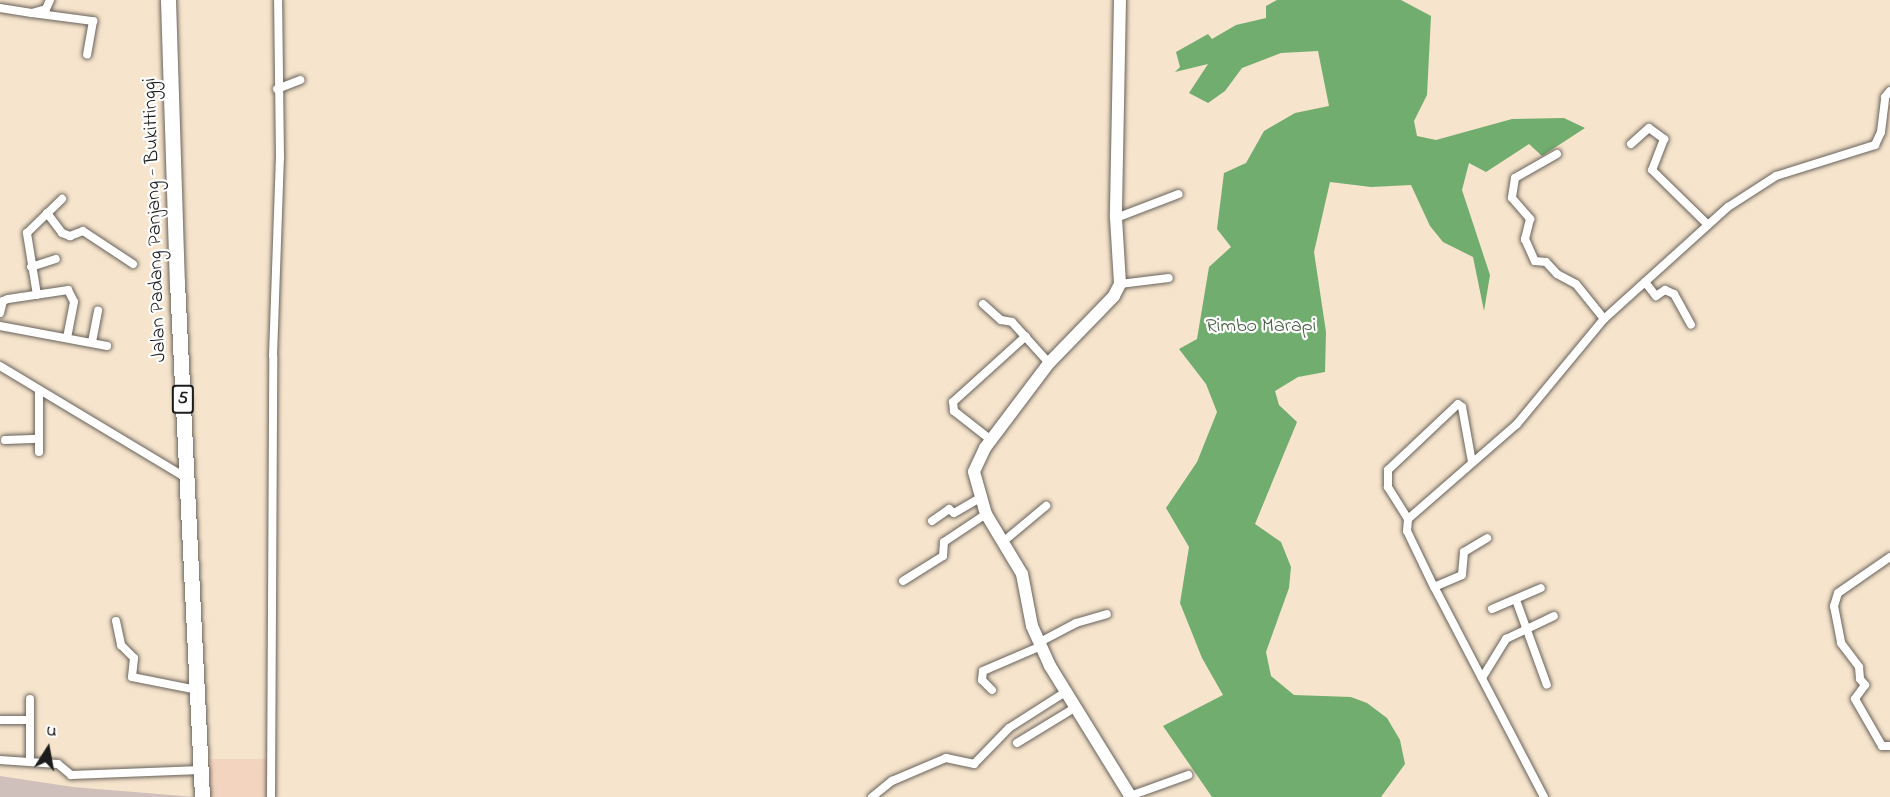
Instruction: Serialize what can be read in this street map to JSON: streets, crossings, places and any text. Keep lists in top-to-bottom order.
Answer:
{
  "streets": {
    "highway": ["Jalan Padang Panjang - Bukittinggi", "5"]
  },
  "parks": ["Rimbo Marapi"],
  "north": "top"
}
